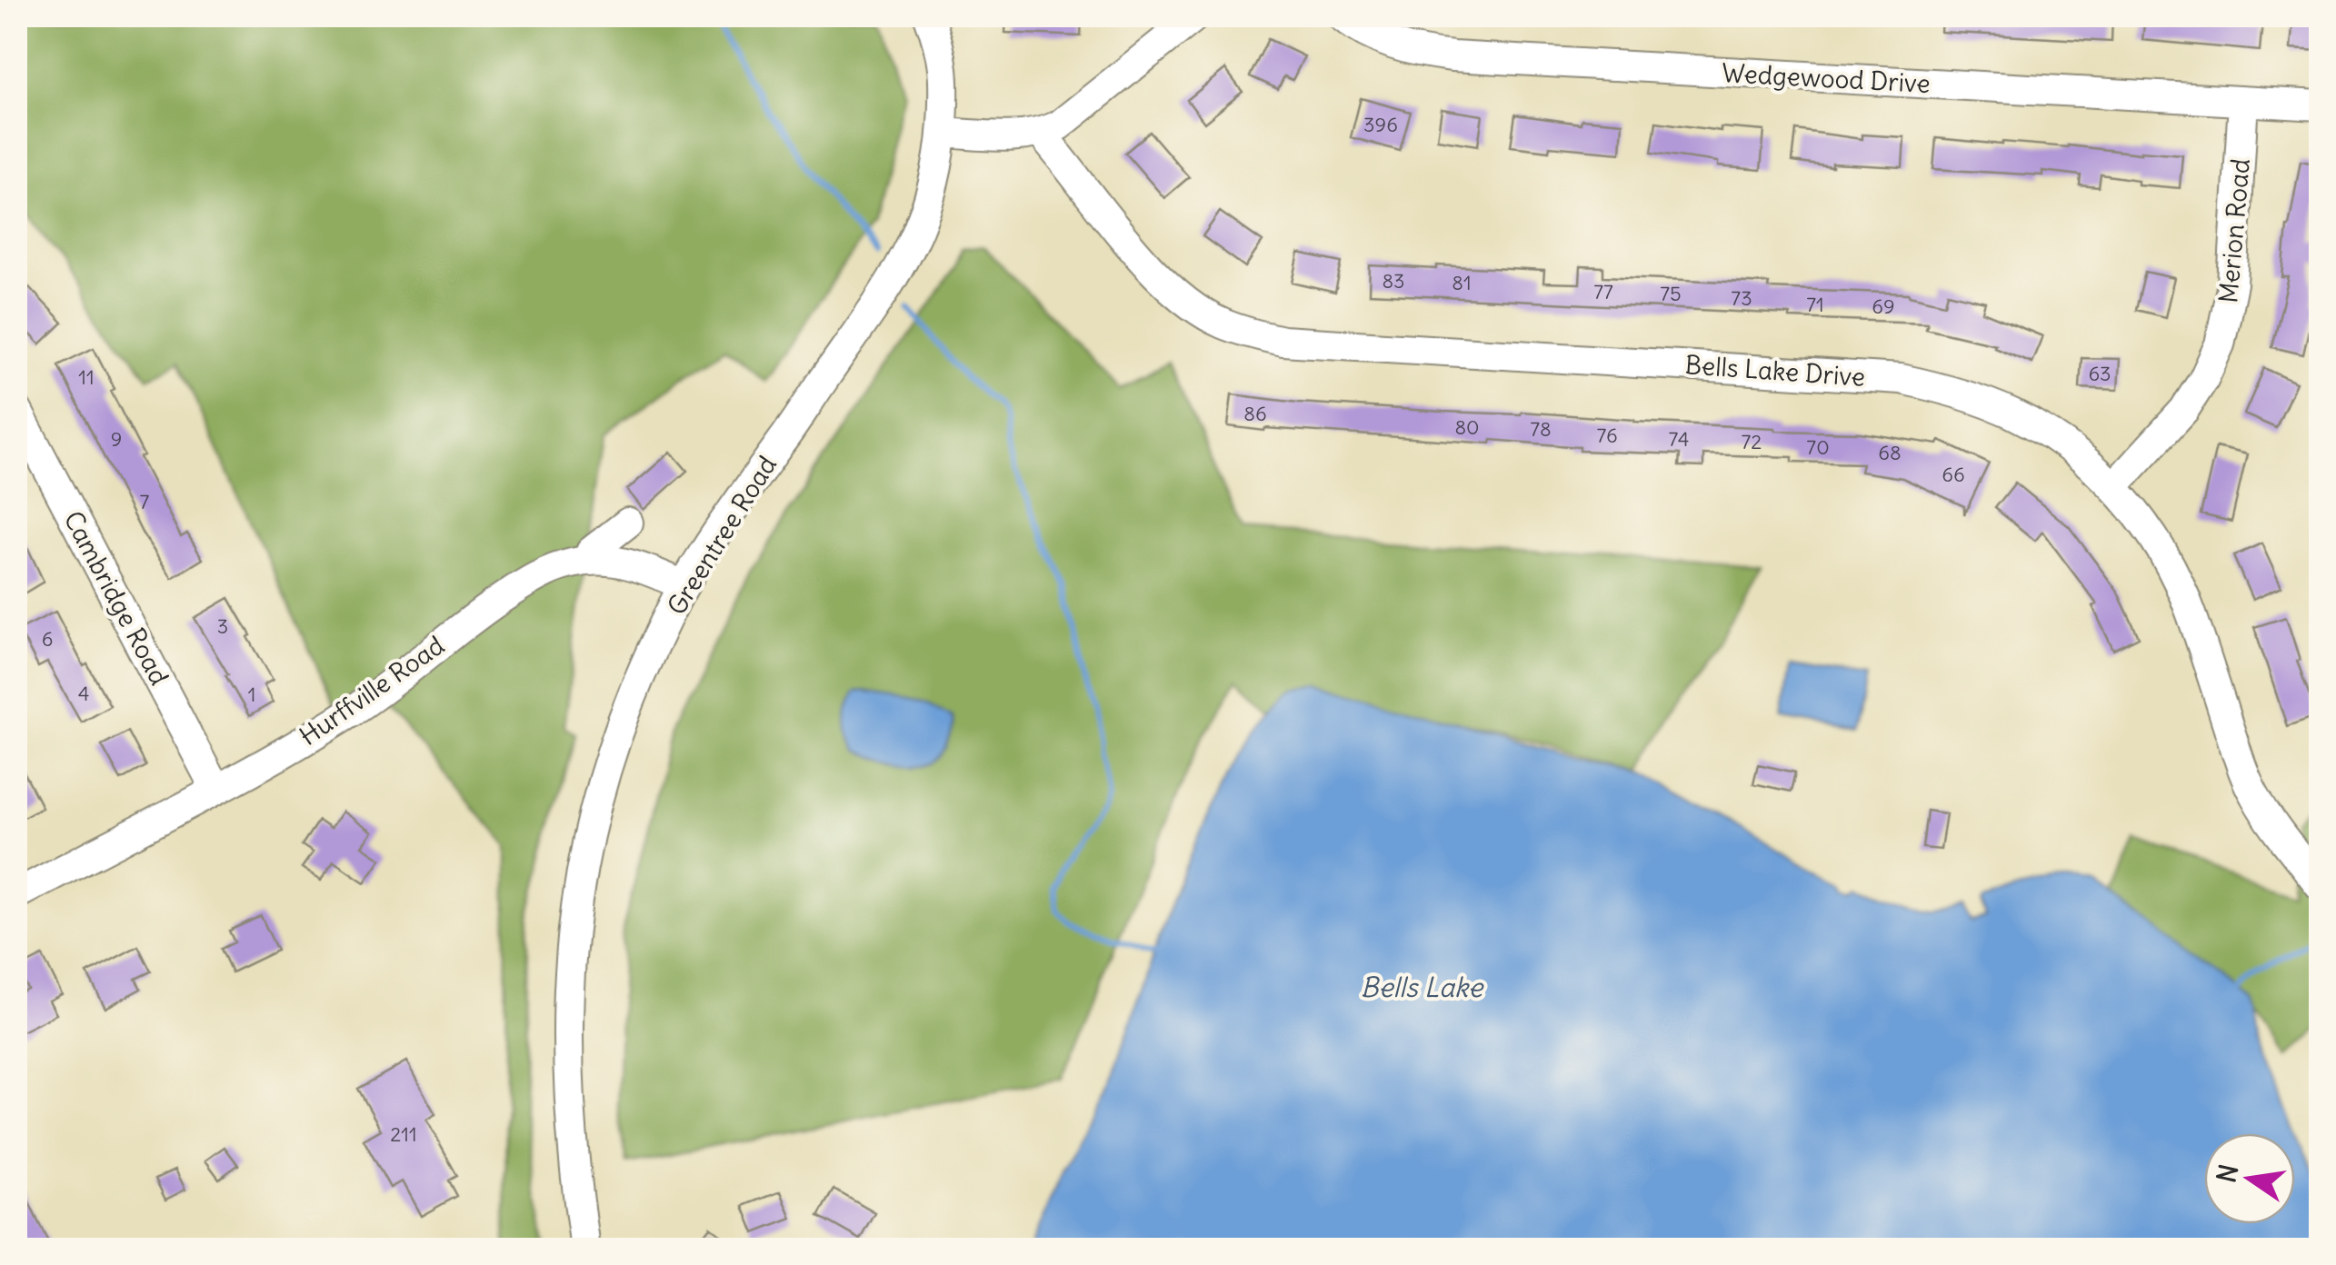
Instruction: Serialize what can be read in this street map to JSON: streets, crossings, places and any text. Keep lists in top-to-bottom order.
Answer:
{
  "streets": {
    "street": [
      "Wedgewood Drive",
      "Merion Road",
      "Bells Lake Drive",
      "Greentree Road",
      "Cambridge Road",
      "Hurffville Road"
    ]
  },
  "crossings": [
    ["Wedgewood Drive", "Merion Road"],
    ["Merion Road", "Bells Lake Drive"],
    ["Greentree Road", "Hurffville Road"],
    ["Cambridge Road", "Hurffville Road"]
  ],
  "water": ["Bells Lake"],
  "house_numbers": [
    "396",
    "83",
    "81",
    "77",
    "75",
    "73",
    "71",
    "69",
    "63",
    "11",
    "86",
    "80",
    "78",
    "76",
    "9",
    "74",
    "72",
    "70",
    "68",
    "66",
    "7",
    "3",
    "6",
    "4",
    "1",
    "211"
  ],
  "north": "left"
}
